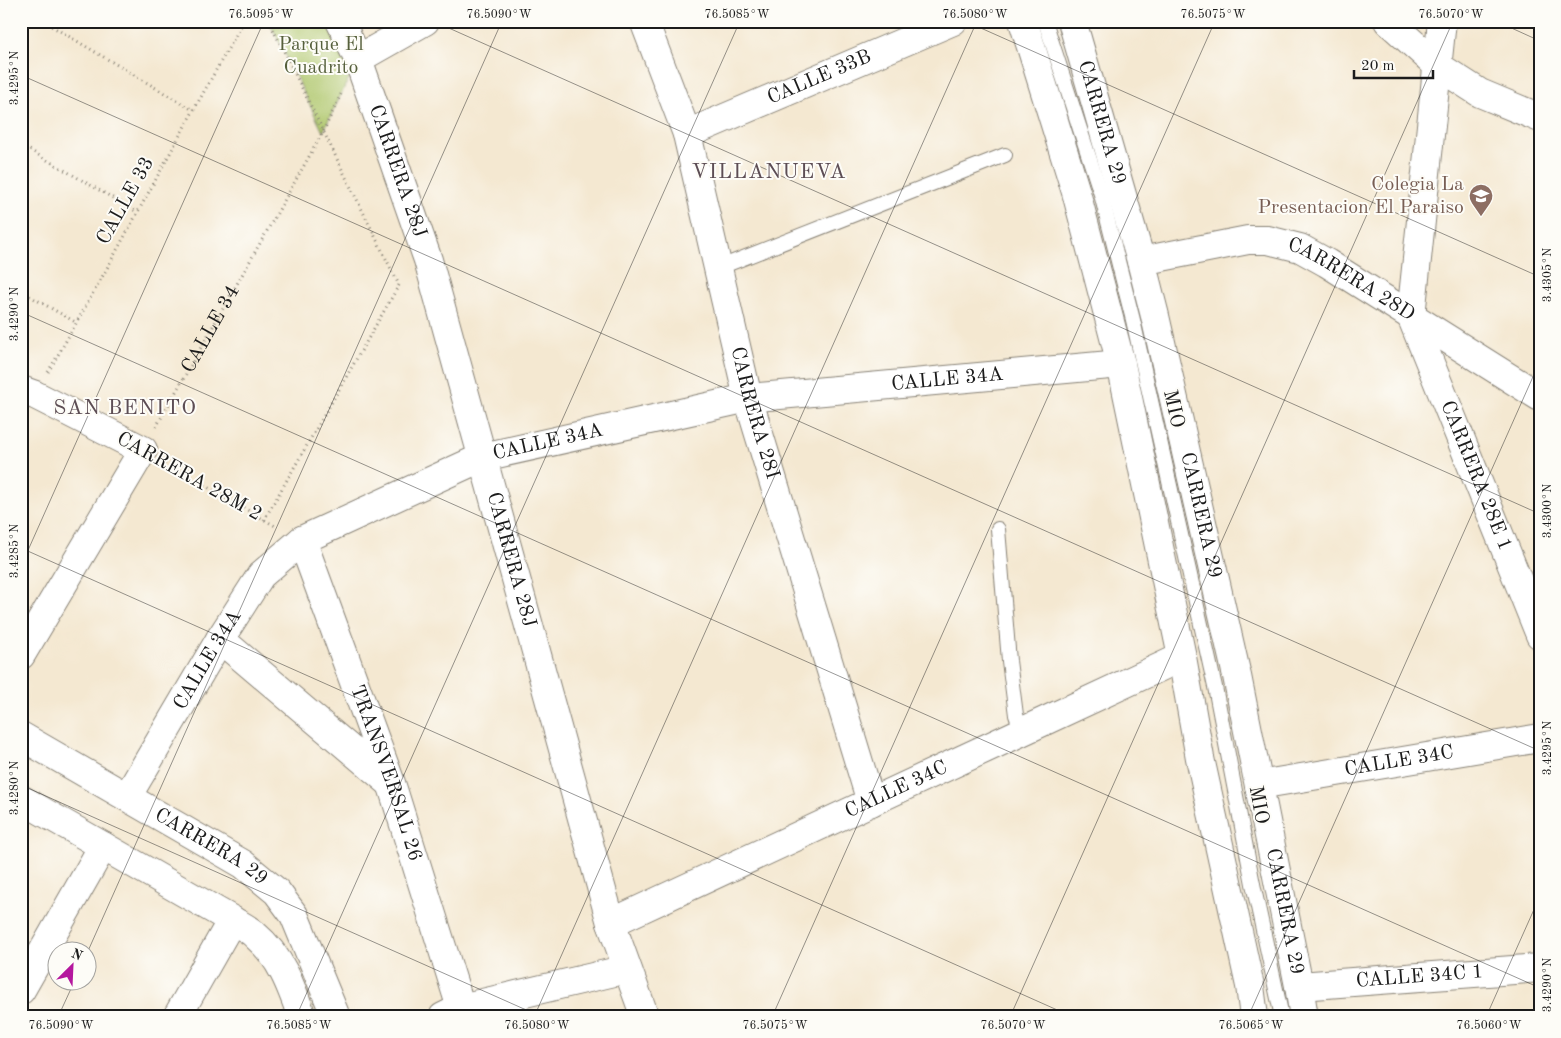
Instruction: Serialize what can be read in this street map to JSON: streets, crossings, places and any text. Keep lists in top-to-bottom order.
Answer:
{
  "streets": {
    "street": [
      "CALLE 33B",
      "CARRERA 29",
      "CARRERA 28J",
      "CARRERA 28D",
      "CALLE 34A",
      "CARRERA 28I",
      "CARRERA 28E 1",
      "CARRERA 28M 2",
      "CALLE 34C",
      "TRANSVERSAL 26",
      "CALLE 34C 1"
    ],
    "lane": ["MIO"],
    "path": ["CALLE 33", "CALLE 34"]
  },
  "crossings": [
    ["CALLE 33B", "CARRERA 28I"],
    ["CARRERA 29", "CARRERA 28D"],
    ["CARRERA 29", "CALLE 34A"],
    ["CARRERA 29", "CALLE 34C"],
    ["CARRERA 29", "CALLE 34C 1"],
    ["CARRERA 28J", "CALLE 34A"],
    ["CARRERA 28J", "CALLE 34C"],
    ["CALLE 33", "CARRERA 28M 2"],
    ["CARRERA 28D", "CARRERA 28E 1"],
    ["CALLE 34", "CARRERA 28M 2"],
    ["CALLE 34A", "CARRERA 28I"],
    ["CALLE 34A", "CARRERA 28M 2"],
    ["CALLE 34A", "TRANSVERSAL 26"],
    ["CARRERA 28I", "CALLE 34C"],
    ["CARRERA 28M 2", "TRANSVERSAL 26"]
  ],
  "districts": ["VILLANUEVA", "SAN BENITO"],
  "parks": ["Parque El Cuadrito"],
  "places": {
    "school or university": ["Colegia La Presentacion El Paraiso"]
  },
  "scale_bar": "20 m",
  "north": "top right",
  "coordinates": [
    "76.5095°W",
    "76.5090°W",
    "76.5085°W",
    "76.5080°W",
    "76.5075°W",
    "76.5070°W",
    "3.4295°N",
    "3.4305°N",
    "3.4290°N",
    "3.4300°N",
    "3.4285°N",
    "3.4280°N",
    "76.5065°W",
    "76.5060°W"
  ]
}
